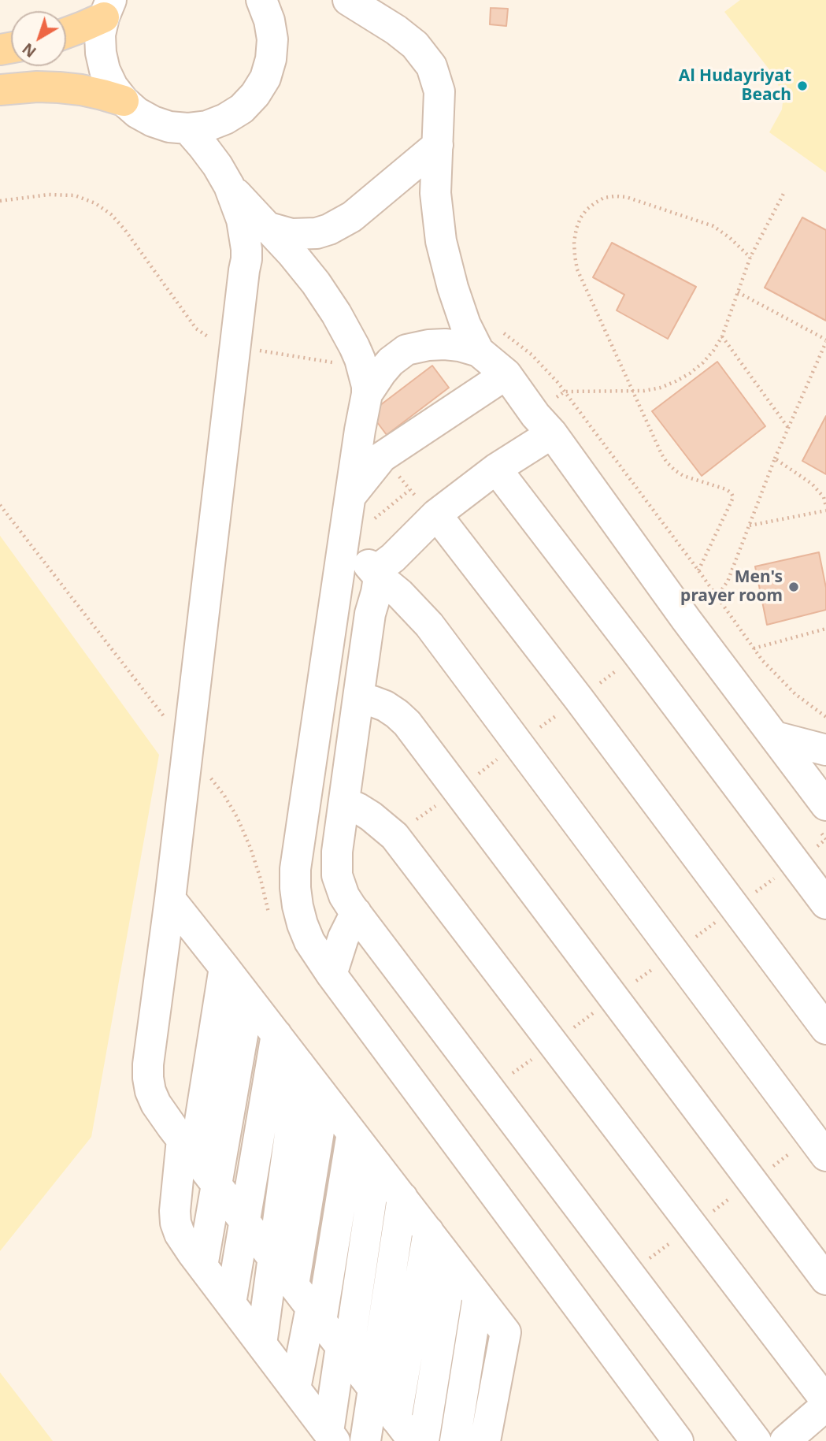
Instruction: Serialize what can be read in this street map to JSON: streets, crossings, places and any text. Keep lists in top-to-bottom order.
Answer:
{
  "places": ["Al Hudayriyat Beach", "Men's prayer room"],
  "north": "bottom left"
}
